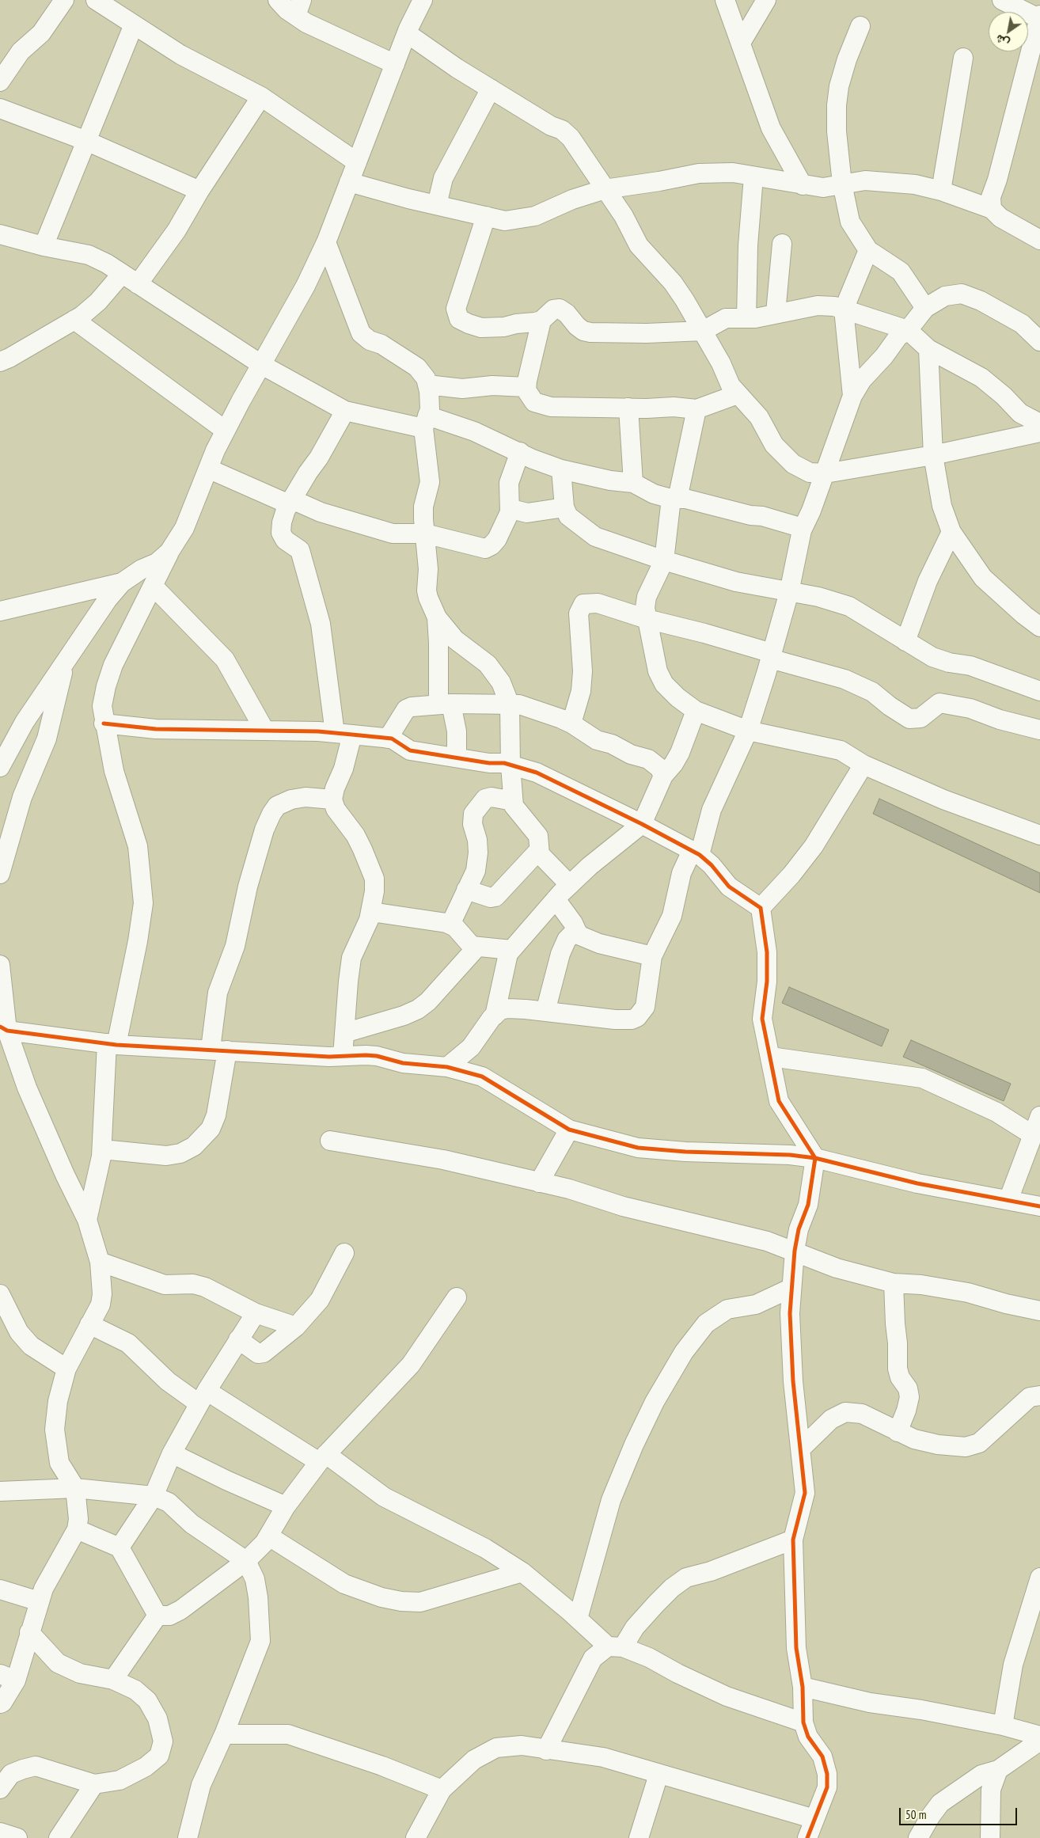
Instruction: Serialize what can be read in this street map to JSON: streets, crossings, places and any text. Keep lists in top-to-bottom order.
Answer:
{
  "scale_bar": "50 m",
  "north": "bottom left"
}
